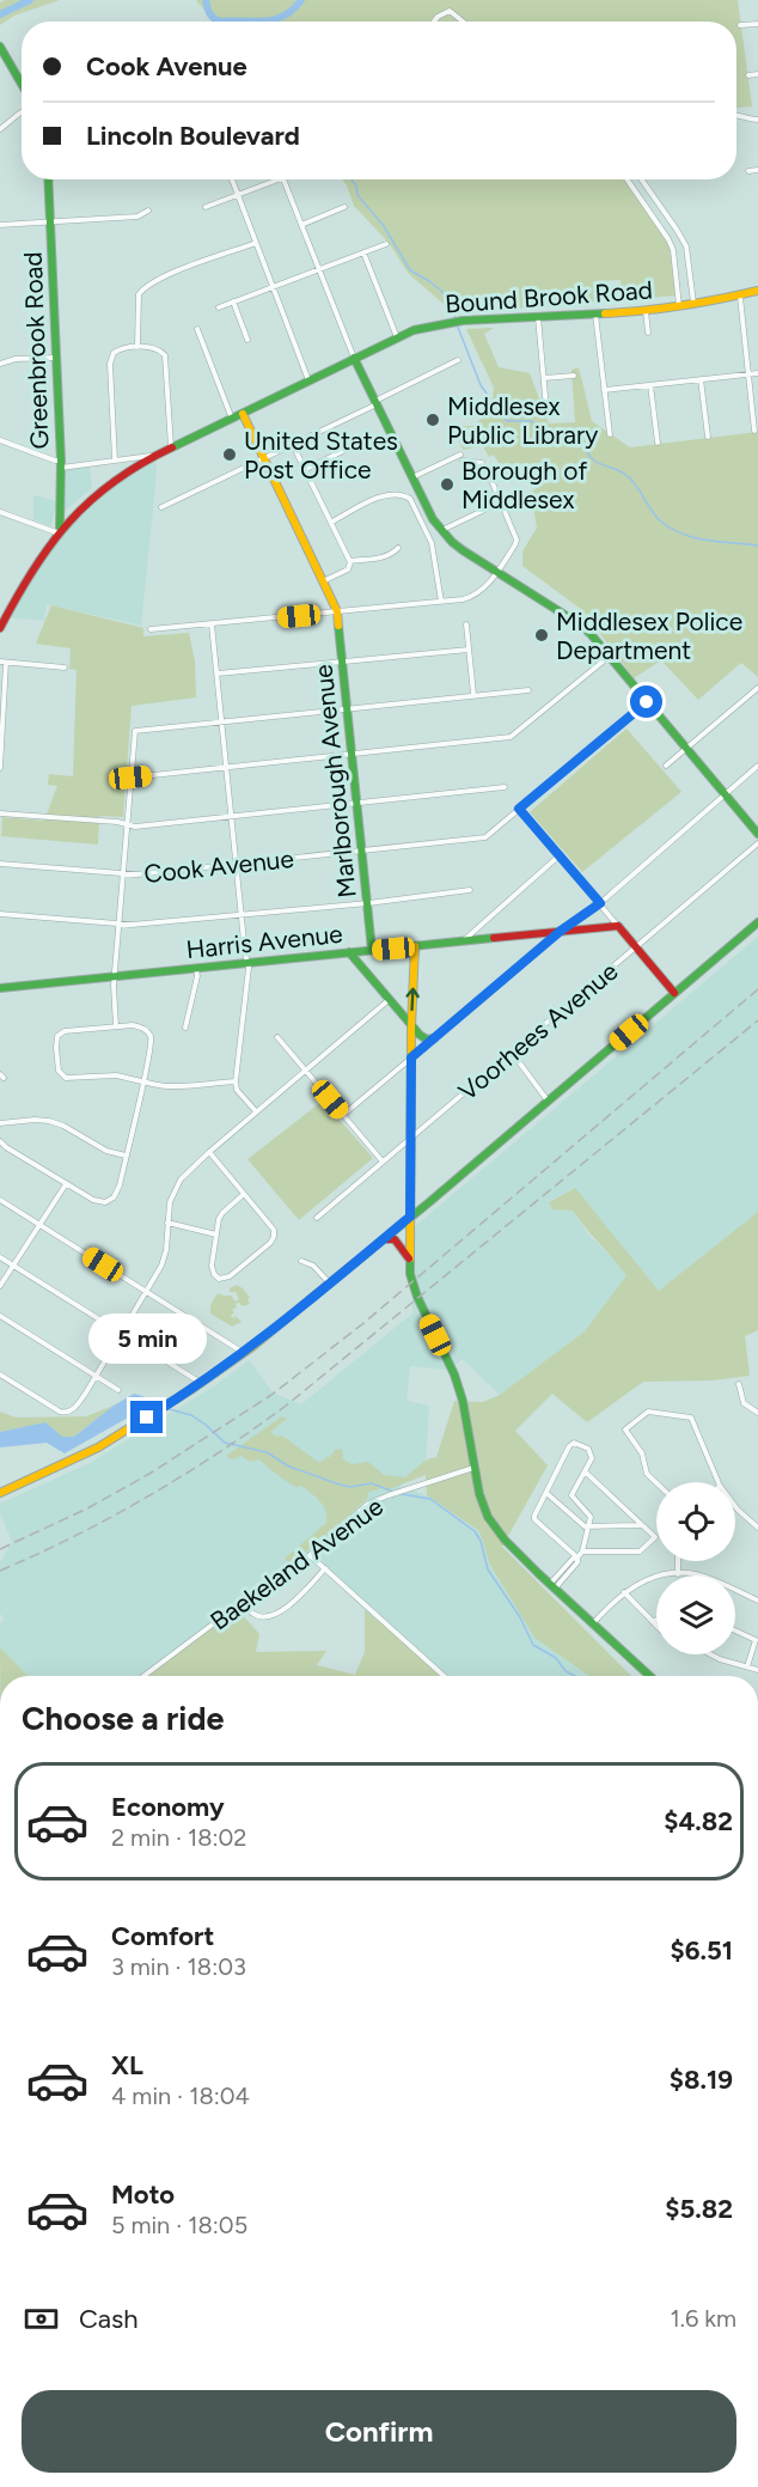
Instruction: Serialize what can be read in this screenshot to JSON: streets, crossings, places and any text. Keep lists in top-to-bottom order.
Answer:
{
  "streets": {
    "main road": [
      "Bound Brook Road",
      "Greenbrook Road",
      "Marlborough Avenue",
      "Harris Avenue"
    ],
    "street": ["Cook Avenue", "Voorhees Avenue", "Baekeland Avenue"]
  },
  "crossings": [
    ["Bound Brook Road", "Greenbrook Road"],
    ["Bound Brook Road", "Marlborough Avenue"],
    ["Marlborough Avenue", "Cook Avenue"],
    ["Marlborough Avenue", "Harris Avenue"]
  ],
  "places": [
    "Middlesex Public Library",
    "United States Post Office",
    "Borough of Middlesex",
    "Middlesex Police Department"
  ],
  "page": {
    "banner": ["Cook Avenue", "Lincoln Boulevard"],
    "bubble": "5 min",
    "heading": "Choose a ride",
    "list": [
      {
        "name": "Economy",
        "note": "2 min · 18:02",
        "value": "$4.82"
      },
      {
        "name": "Comfort",
        "note": "3 min · 18:03",
        "value": "$6.51"
      },
      {
        "name": "XL",
        "note": "4 min · 18:04",
        "value": "$8.19"
      },
      {
        "name": "Moto",
        "note": "5 min · 18:05",
        "value": "$5.82"
      }
    ],
    "pay": ["Cash", "1.6 km"],
    "buttons": "Confirm"
  }
}
